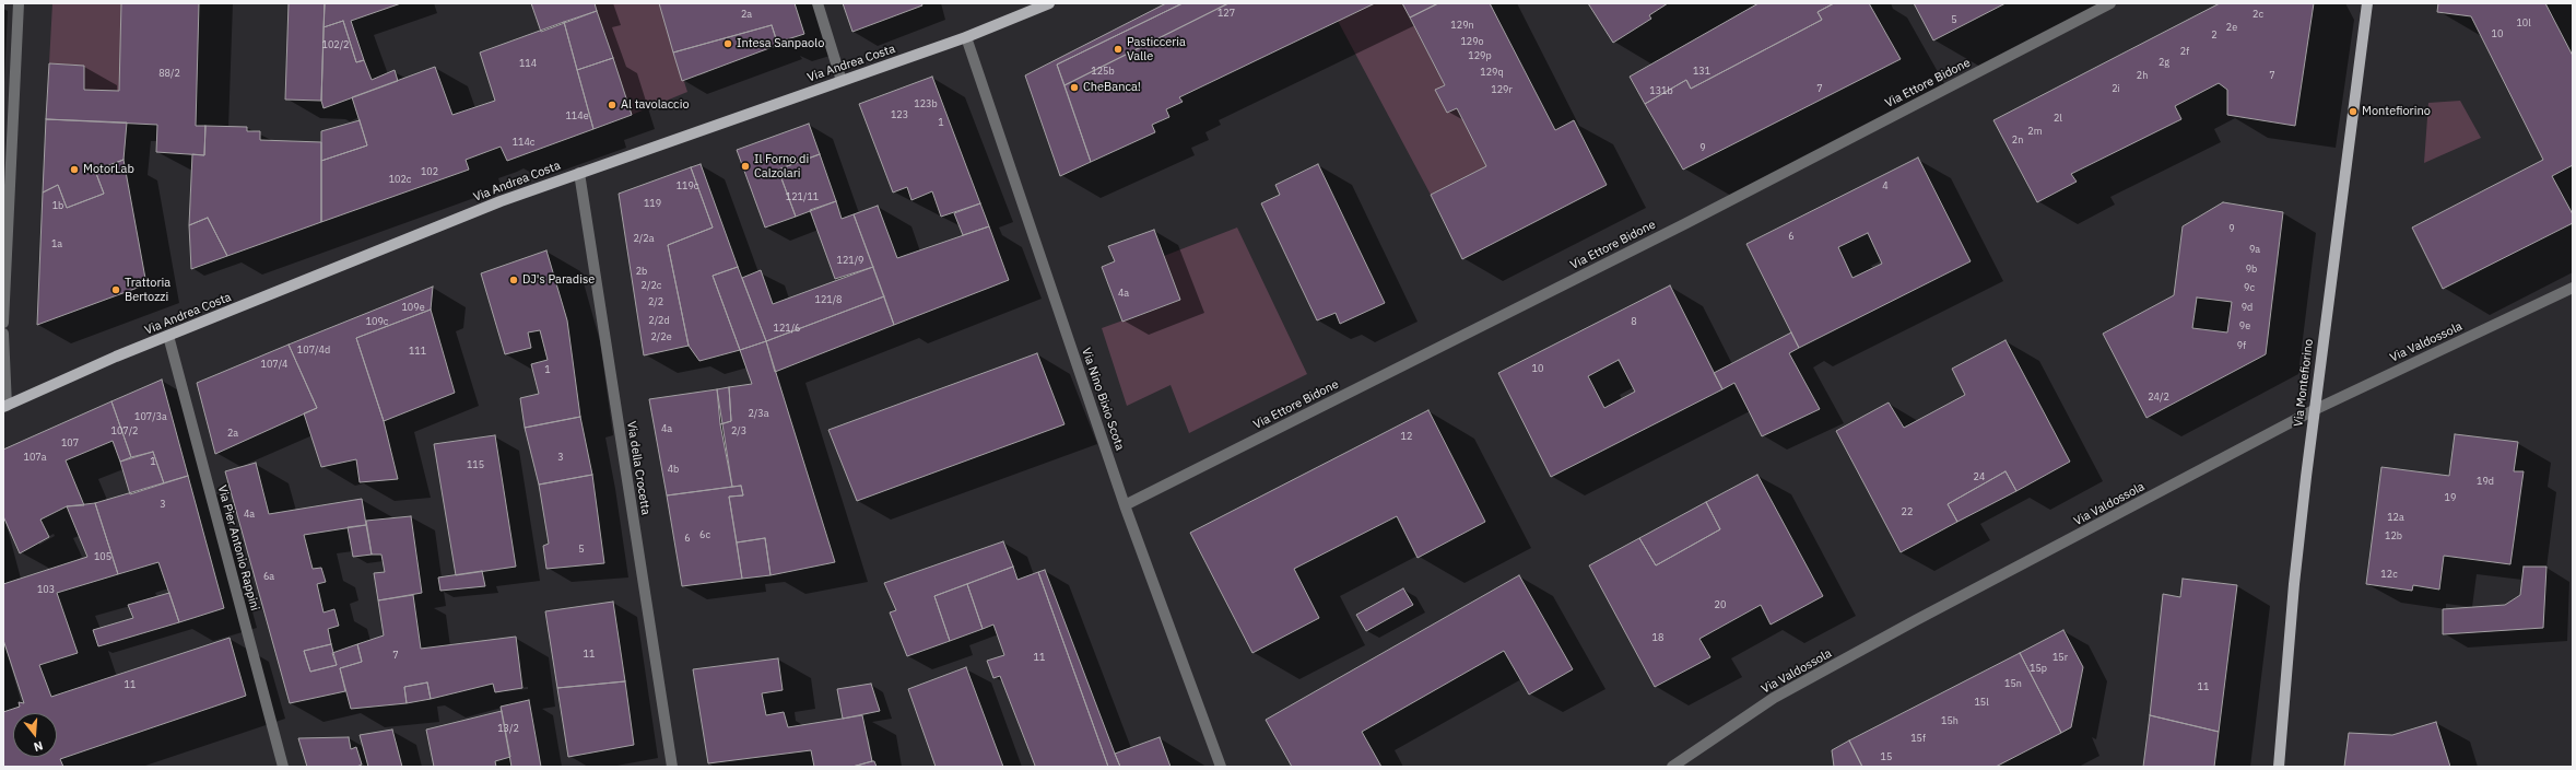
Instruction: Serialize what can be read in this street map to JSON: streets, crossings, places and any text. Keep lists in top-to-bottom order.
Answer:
{
  "streets": {
    "main road": ["Via Andrea Costa", "Via Montefiorino"],
    "street": [
      "Via Ettore Bidone",
      "Via Valdossola",
      "Via Nino Bixio Scota",
      "Via della Crocetta",
      "Via Pier Antonio Rappini"
    ]
  },
  "crossings": [
    ["Via Andrea Costa", "Via Nino Bixio Scota"],
    ["Via Andrea Costa", "Via della Crocetta"],
    ["Via Andrea Costa", "Via Pier Antonio Rappini"],
    ["Via Ettore Bidone", "Via Nino Bixio Scota"],
    ["Via Valdossola", "Via Montefiorino"]
  ],
  "places": [
    "Intesa Sanpaolo",
    "Pasticceria Valle",
    "CheBanca!",
    "Al tavolaccio",
    "Montefiorino",
    "Il Forno di Calzolari",
    "MotorLab",
    "DJ's Paradise",
    "Trattoria Bertozzi"
  ],
  "house_numbers": [
    "127",
    "2a",
    "2c",
    "5",
    "10l",
    "129n",
    "2e",
    "10",
    "2",
    "129o",
    "102/2",
    "2f",
    "129p",
    "2g",
    "114",
    "125b",
    "131",
    "129q",
    "88/2",
    "2h",
    "7",
    "7",
    "2i",
    "129r",
    "131b",
    "123b",
    "123",
    "114e",
    "2l",
    "1",
    "2m",
    "2n",
    "114c",
    "9",
    "102",
    "102c",
    "119c",
    "4",
    "121/11",
    "119",
    "1b",
    "9",
    "6",
    "2/2a",
    "1a",
    "9a",
    "121/9",
    "9b",
    "2b",
    "2/2c",
    "9c",
    "4a",
    "121/8",
    "2/2",
    "109e",
    "9d",
    "2/2d",
    "109c",
    "8",
    "9e",
    "121/6",
    "2/2e",
    "9f",
    "107/4d",
    "111",
    "107/4",
    "10",
    "1",
    "24/2",
    "2/3a",
    "107/3a",
    "4a",
    "107/2",
    "2/3",
    "2a",
    "12",
    "107",
    "107a",
    "3",
    "1",
    "115",
    "4b",
    "24",
    "19d",
    "19",
    "3",
    "22",
    "4a",
    "12a",
    "6c",
    "12b",
    "6",
    "5",
    "105",
    "12c",
    "6a",
    "103",
    "20",
    "18",
    "11",
    "7",
    "11",
    "15r",
    "15p",
    "15n",
    "11",
    "11",
    "15l",
    "15h",
    "13/2",
    "15f",
    "15"
  ],
  "north": "bottom"
}
